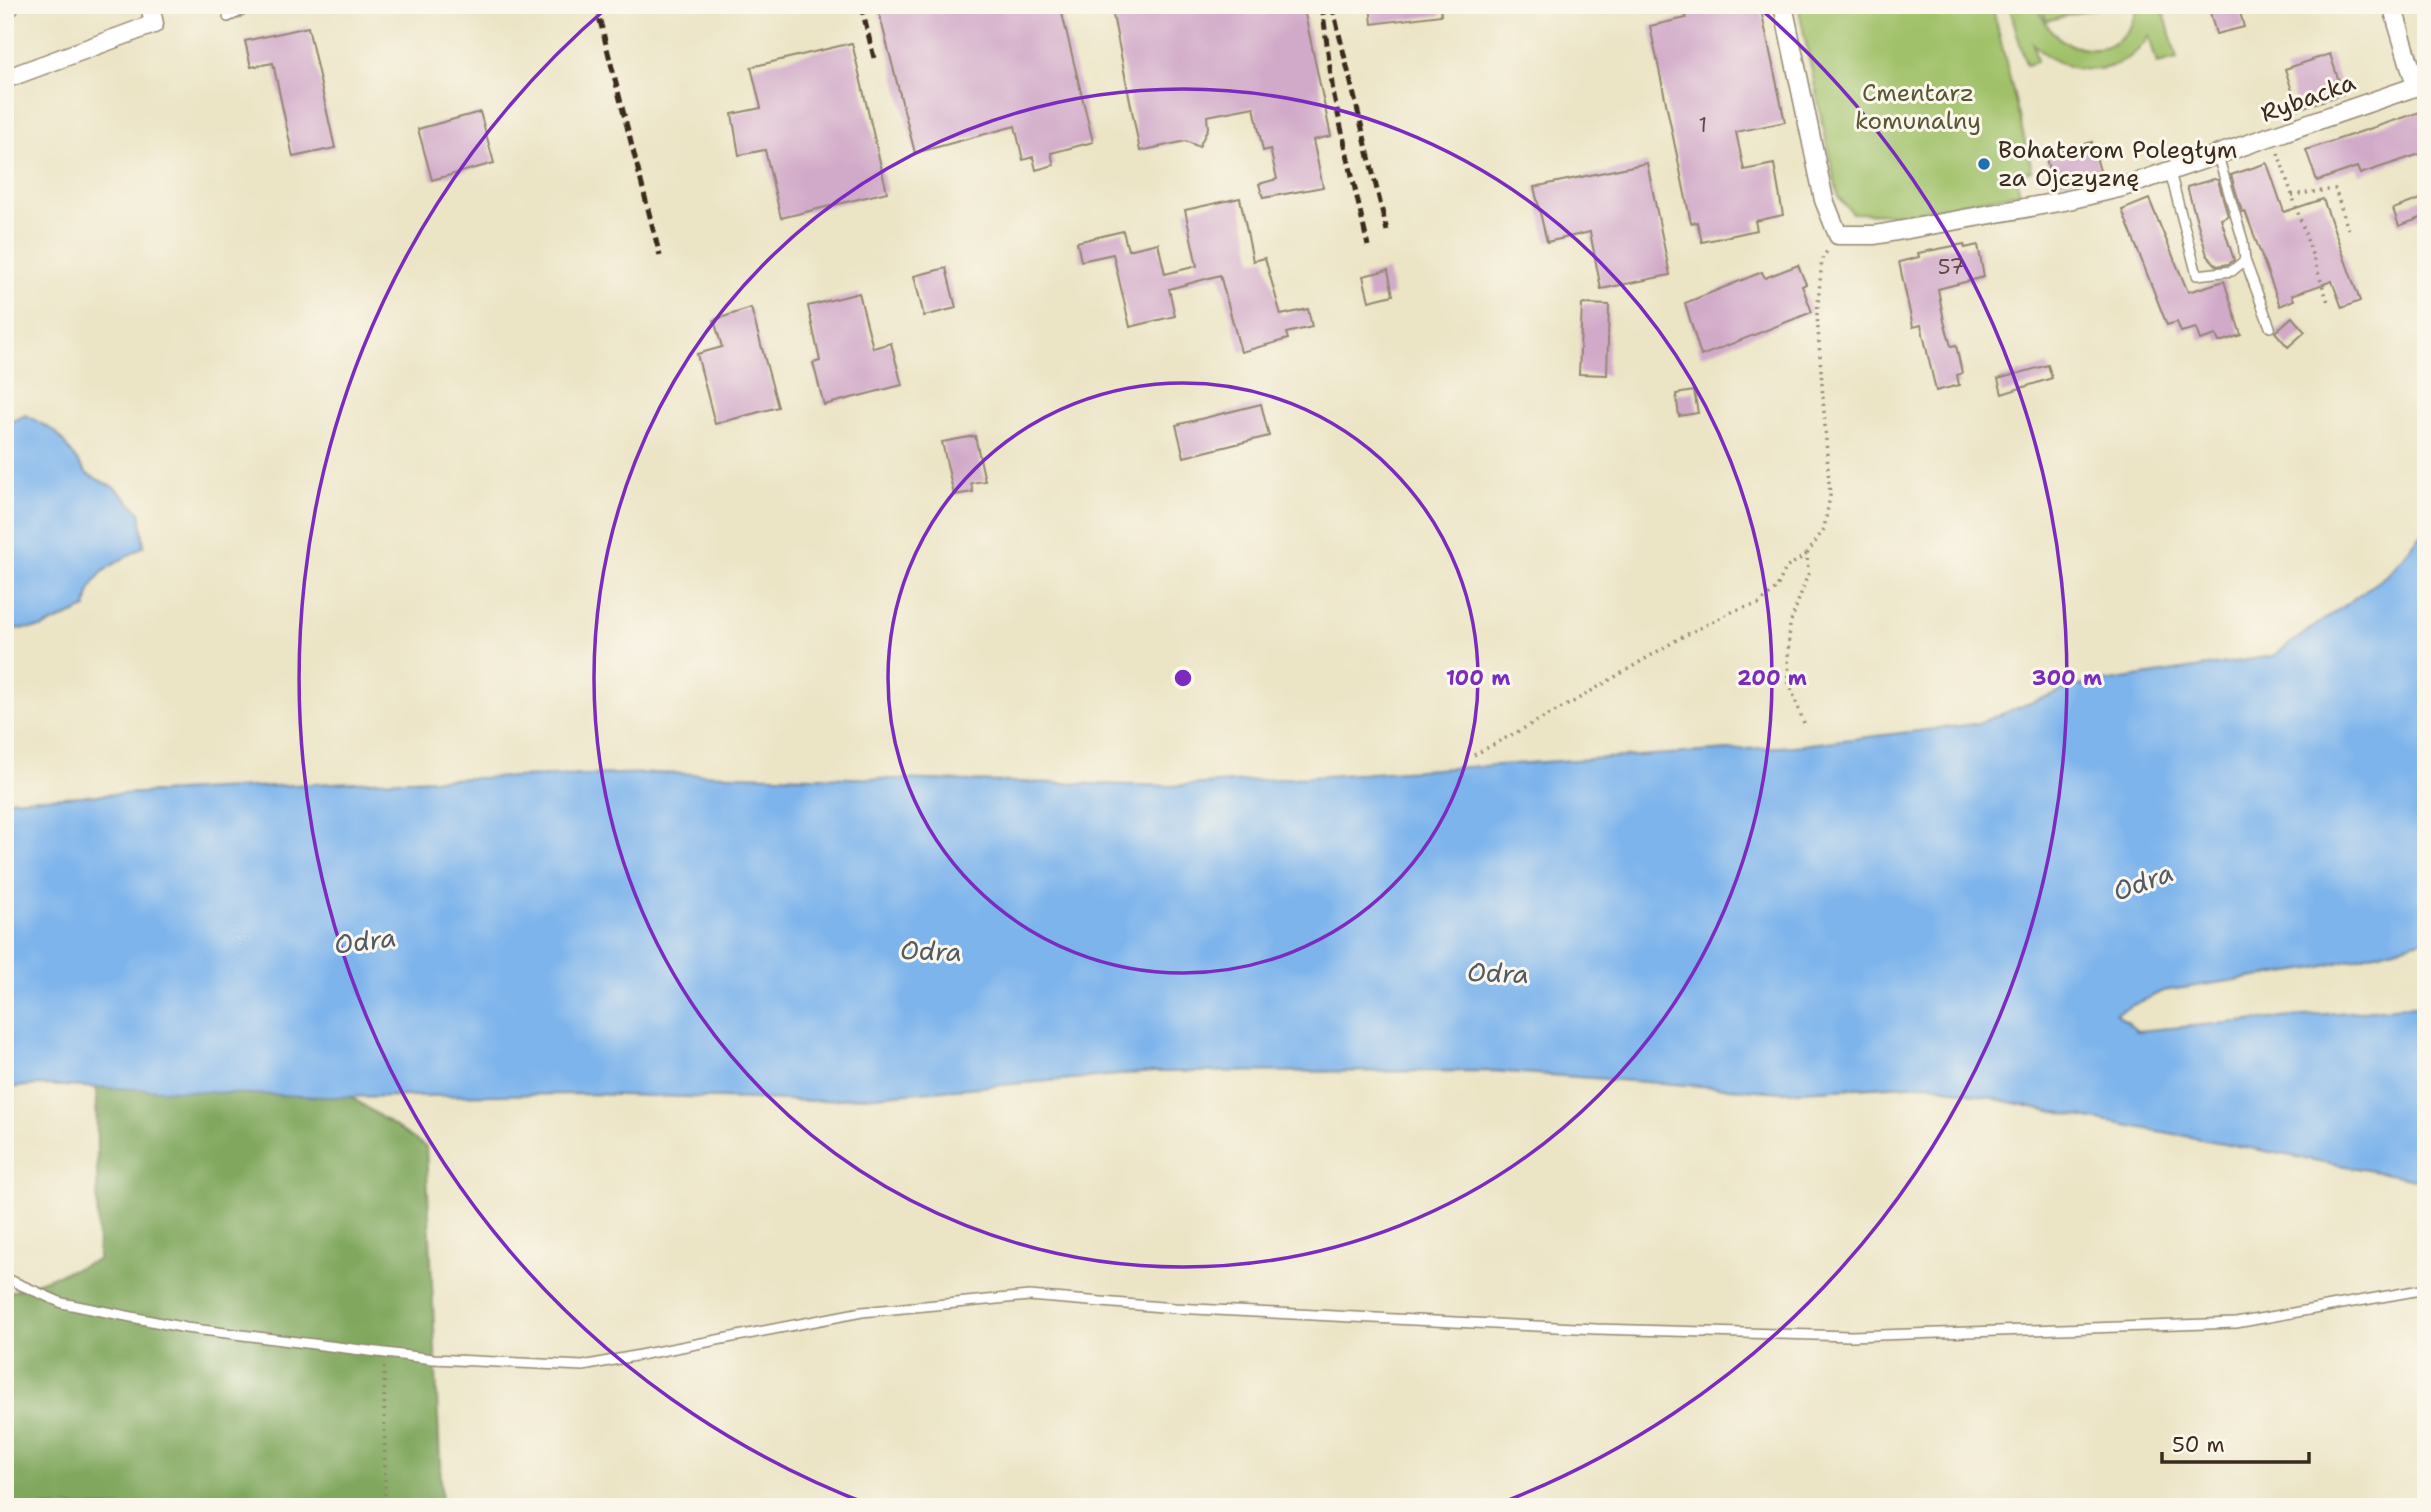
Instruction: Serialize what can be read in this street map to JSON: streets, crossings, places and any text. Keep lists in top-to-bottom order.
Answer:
{
  "streets": {
    "street": ["Rybacka"]
  },
  "water": ["Odra"],
  "parks": ["Cmentarz komunalny"],
  "places": ["Bohaterom Poległym za Ojczyznę"],
  "house_numbers": ["1", "57"],
  "scale_bar": "50 m",
  "rings": ["100 m", "200 m", "300 m"]
}
